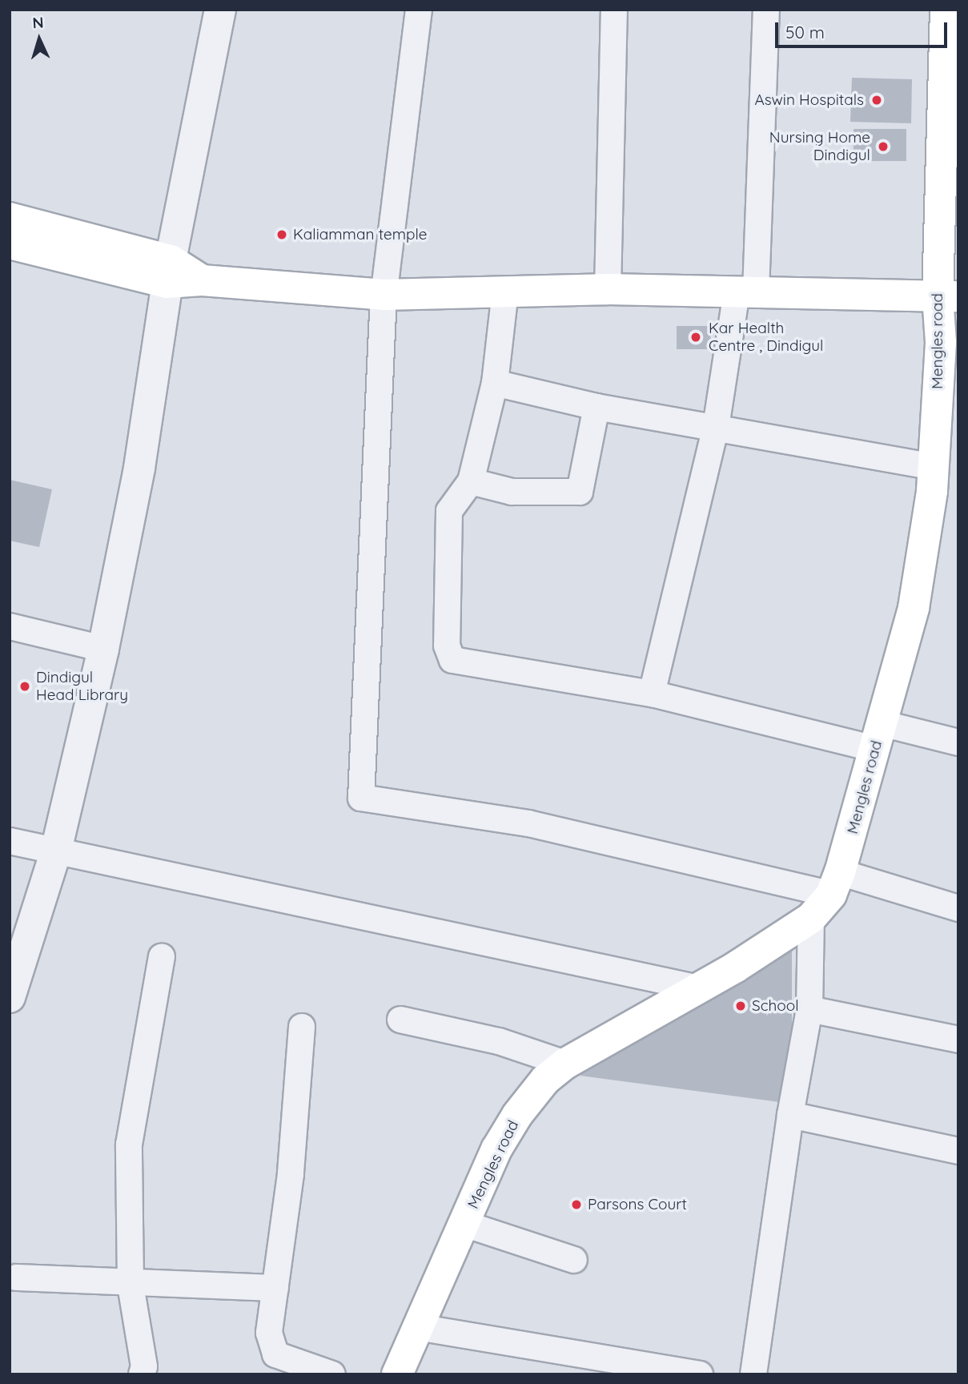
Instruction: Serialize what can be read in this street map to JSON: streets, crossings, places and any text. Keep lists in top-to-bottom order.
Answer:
{
  "streets": {
    "main road": ["Mengles road"]
  },
  "places": [
    "Aswin Hospitals",
    "Nursing Home Dindigul",
    "Kaliamman temple",
    "Kar Health Centre , Dindigul",
    "Dindigul Head Library",
    "School",
    "Parsons Court"
  ],
  "scale_bar": "50 m",
  "north": "top"
}
